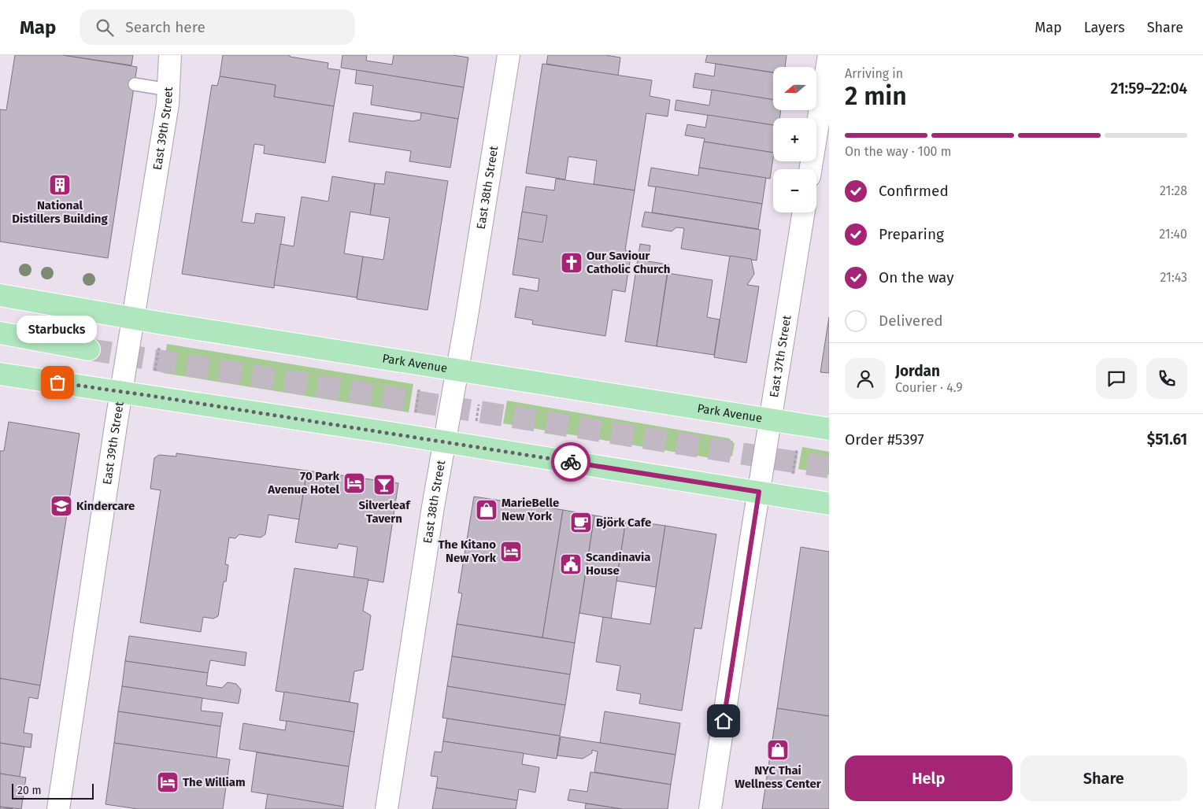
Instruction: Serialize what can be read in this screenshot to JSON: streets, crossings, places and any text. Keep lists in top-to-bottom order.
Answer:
{
  "streets": {
    "main road": ["Park Avenue"],
    "street": ["East 39th Street", "East 38th Street", "East 37th Street"]
  },
  "crossings": [
    ["East 39th Street", "Park Avenue"],
    ["East 38th Street", "Park Avenue"],
    ["East 37th Street", "Park Avenue"]
  ],
  "places": {
    "building": ["National Distillers Building"],
    "church": ["Our Saviour Catholic Church"],
    "other": ["Starbucks"],
    "hotel": ["70 Park Avenue Hotel", "The Kitano New York", "The William"],
    "bar": ["Silverleaf Tavern"],
    "school or university": ["Kindercare"],
    "shop": ["MarieBelle New York", "NYC Thai Wellness Center"],
    "cafe": ["Björk Cafe"],
    "public building": ["Scandinavia House"]
  },
  "scale_bar": "20 m",
  "north": "left",
  "page": {
    "header": "Map",
    "search": "Search here",
    "nav": ["Map", "Layers", "Share"],
    "heading": ["2 min", "Arriving in", "21:59–22:04"],
    "panel": [
      "Jordan",
      "Courier · 4.9",
      "Order #5397",
      "$51.61"
    ],
    "map_buttons": ["+", "−"],
    "bar": "On the way · 100 m",
    "list": [
      ["Confirmed", "21:28"],
      ["Preparing", "21:40"],
      ["On the way", "21:43"],
      "Delivered"
    ],
    "bubble": "Starbucks",
    "buttons": ["Help", "Share"],
    "scale": "20 m"
  }
}
